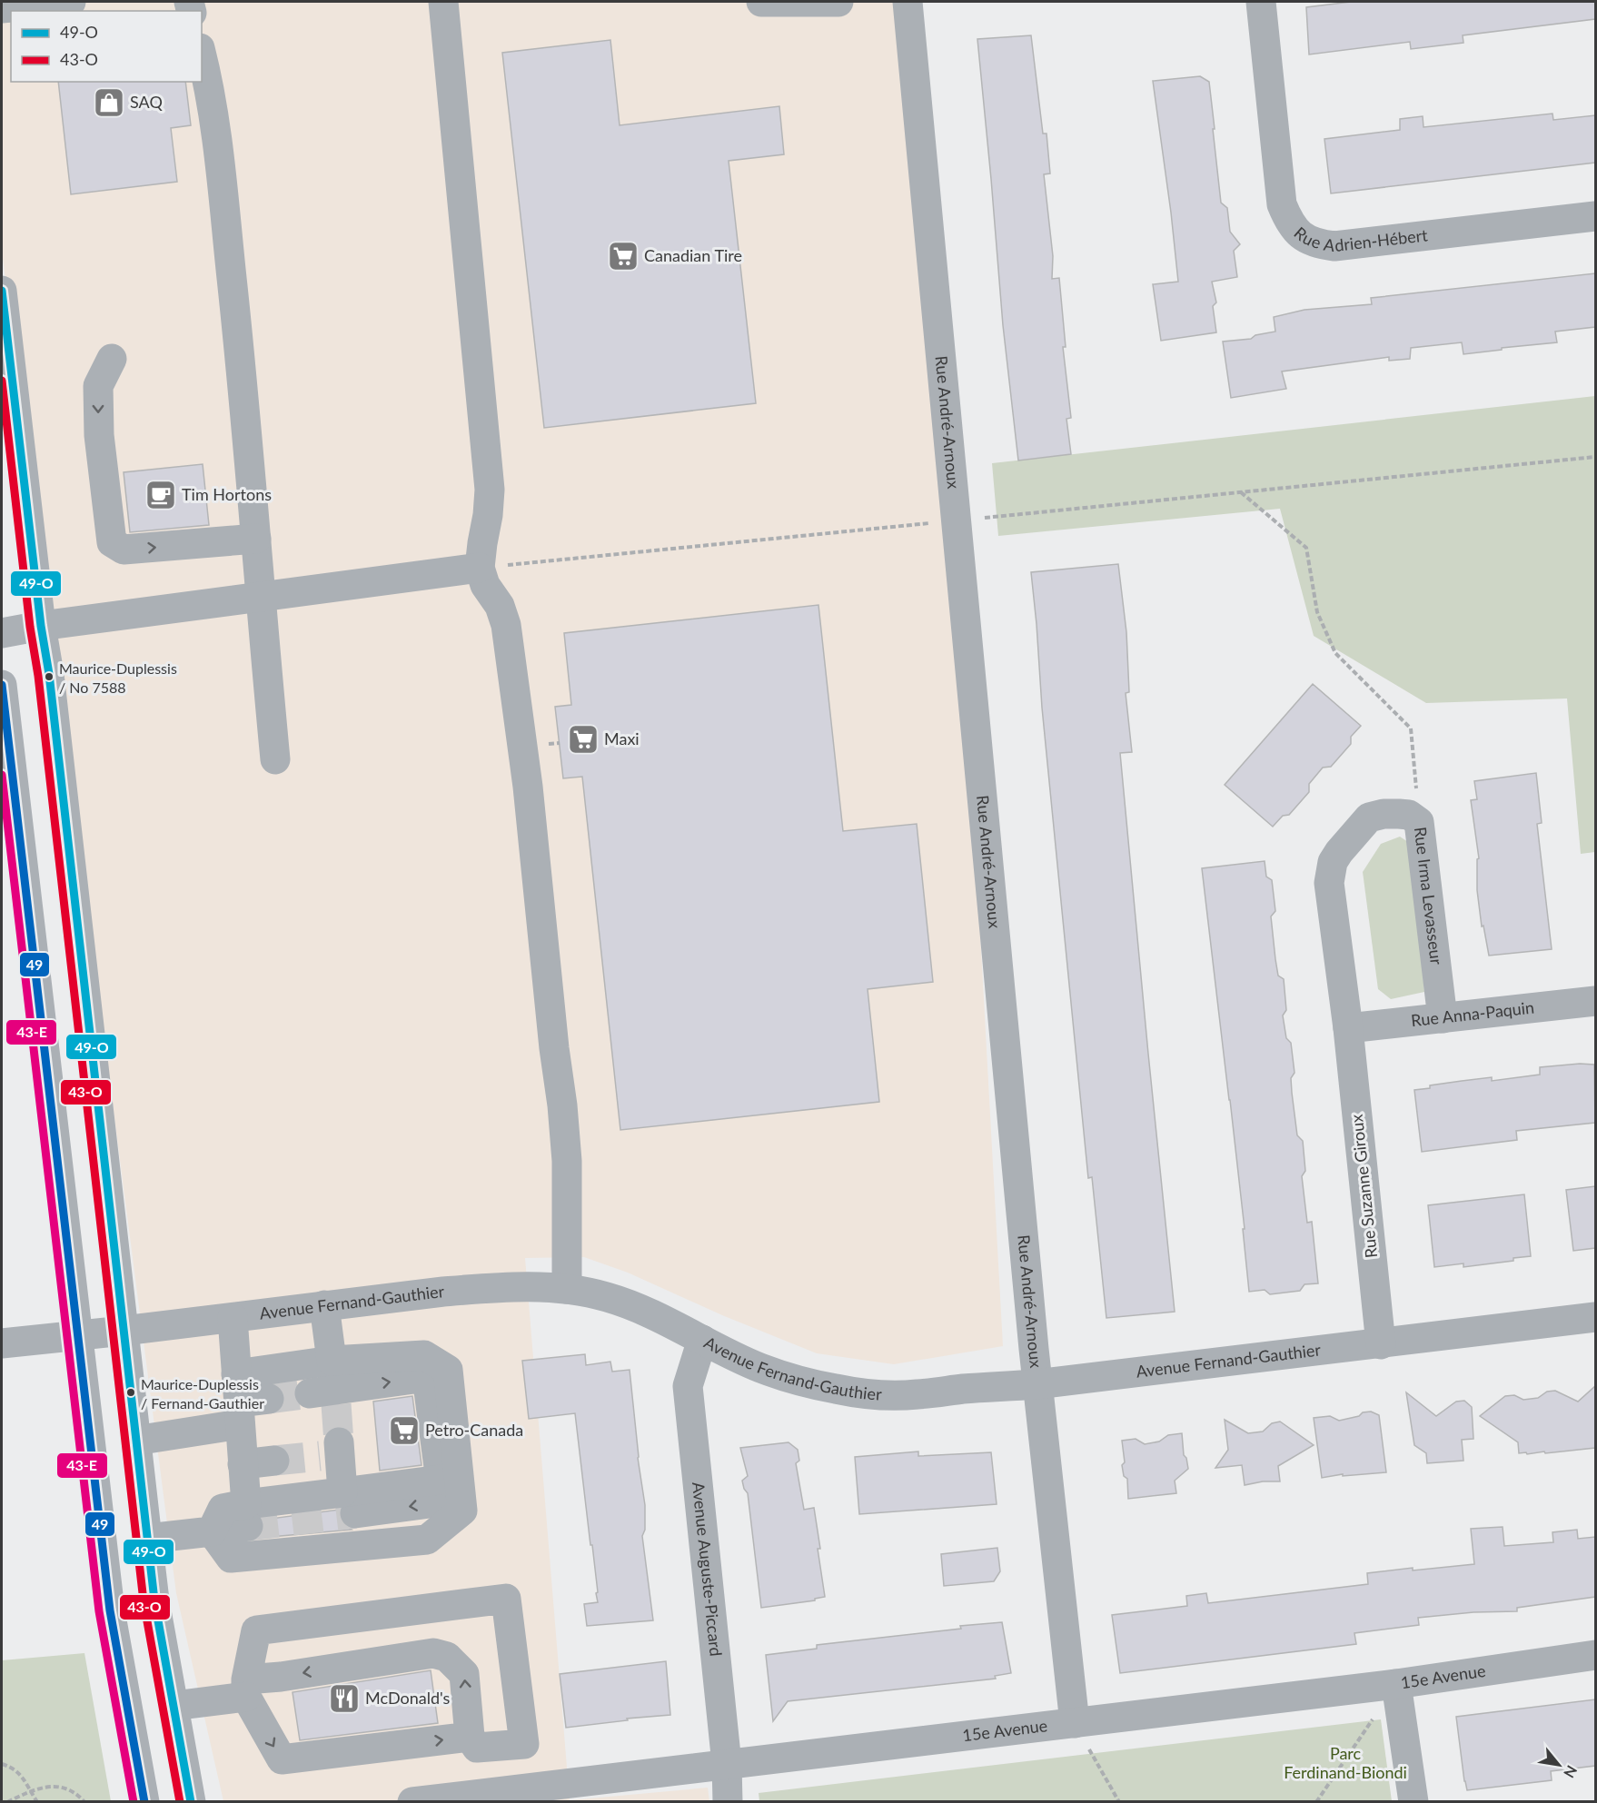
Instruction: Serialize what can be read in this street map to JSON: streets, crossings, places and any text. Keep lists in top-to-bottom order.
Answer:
{
  "streets": {
    "street": [
      "Rue Adrien-Hébert",
      "Rue André-Arnoux",
      "Rue Irma Levasseur",
      "Rue Anna-Paquin",
      "Rue Suzanne Giroux",
      "Avenue Fernand-Gauthier",
      "Avenue Auguste-Piccard",
      "15e Avenue"
    ]
  },
  "crossings": [
    ["Rue André-Arnoux", "Avenue Fernand-Gauthier"],
    ["Rue André-Arnoux", "15e Avenue"],
    ["Rue Irma Levasseur", "Rue Anna-Paquin"],
    ["Rue Irma Levasseur", "Rue Suzanne Giroux"],
    ["Rue Anna-Paquin", "Rue Suzanne Giroux"],
    ["Rue Suzanne Giroux", "Avenue Fernand-Gauthier"],
    ["Avenue Fernand-Gauthier", "Avenue Auguste-Piccard"],
    ["Avenue Auguste-Piccard", "15e Avenue"]
  ],
  "parks": ["Parc Ferdinand-Biondi"],
  "places": {
    "shop": ["SAQ"],
    "supermarket": ["Canadian Tire", "Maxi", "Petro-Canada"],
    "cafe": ["Tim Hortons"],
    "other": ["Maurice-Duplessis / No 7588", "Maurice-Duplessis / Fernand-Gauthier"],
    "restaurant": ["McDonald's"]
  },
  "lines": [
    "transit line 49-O",
    "transit line 43-O",
    "transit line 49",
    "transit line 43-E"
  ],
  "legend": ["49-O", "43-O"],
  "north": "bottom right"
}
